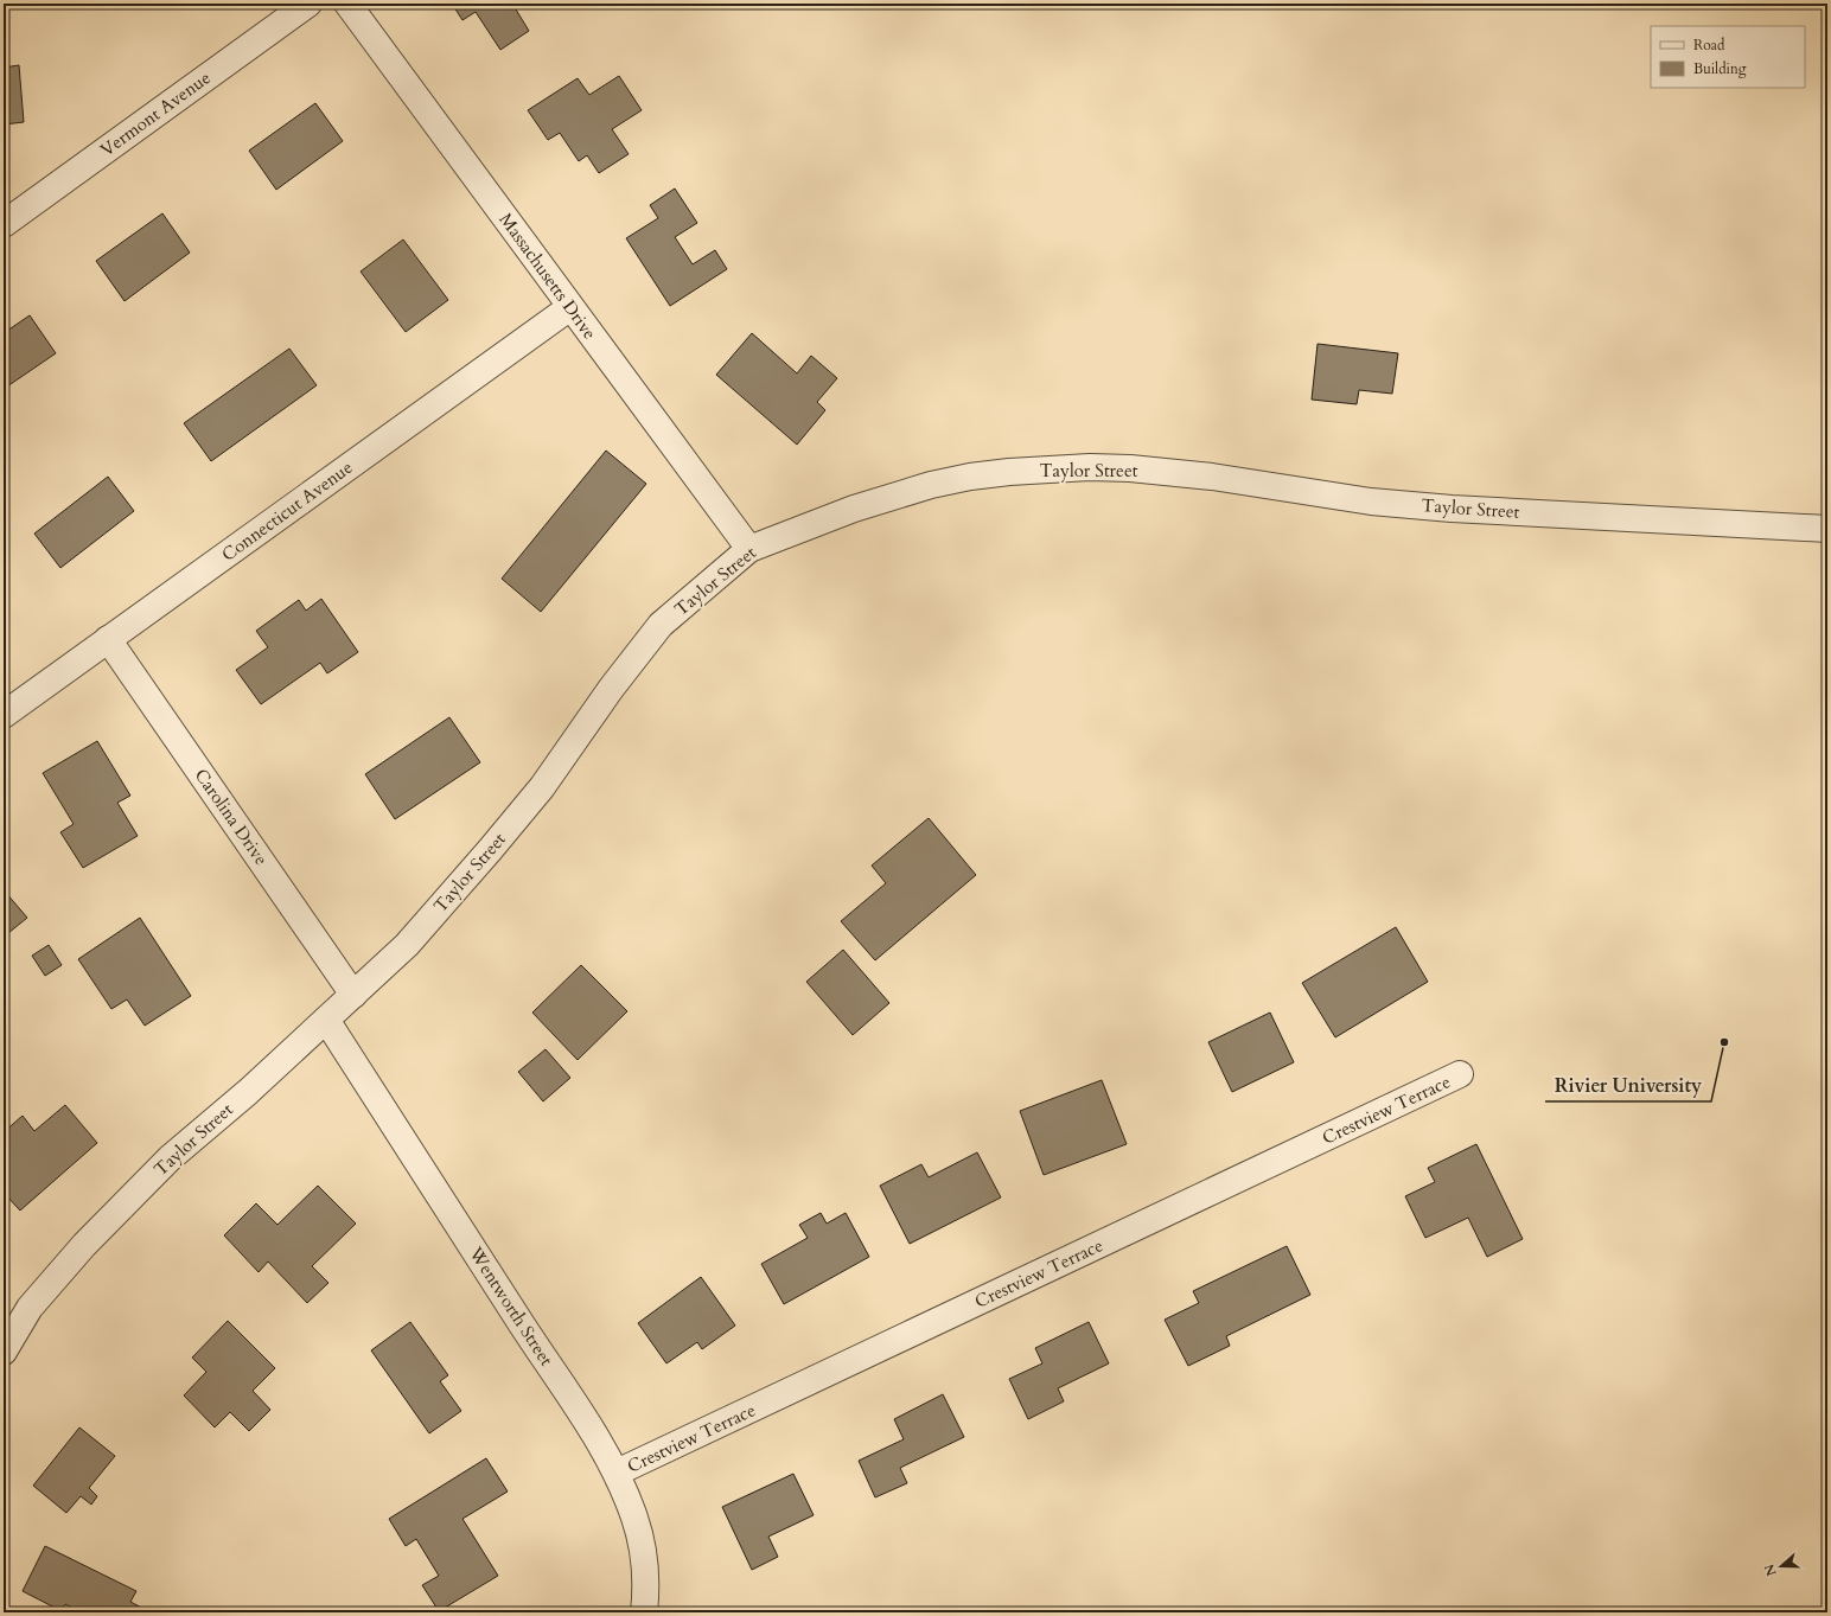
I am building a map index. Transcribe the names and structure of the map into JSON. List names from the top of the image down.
{
  "streets": {
    "street": [
      "Vermont Avenue",
      "Massachusetts Drive",
      "Taylor Street",
      "Connecticut Avenue",
      "Carolina Drive",
      "Crestview Terrace",
      "Wentworth Street"
    ]
  },
  "crossings": [
    ["Massachusetts Drive", "Taylor Street"],
    ["Massachusetts Drive", "Connecticut Avenue"],
    ["Taylor Street", "Carolina Drive"],
    ["Taylor Street", "Wentworth Street"],
    ["Connecticut Avenue", "Carolina Drive"],
    ["Crestview Terrace", "Wentworth Street"]
  ],
  "places": ["Rivier University"],
  "legend": ["Road", "Building"],
  "north": "left"
}
